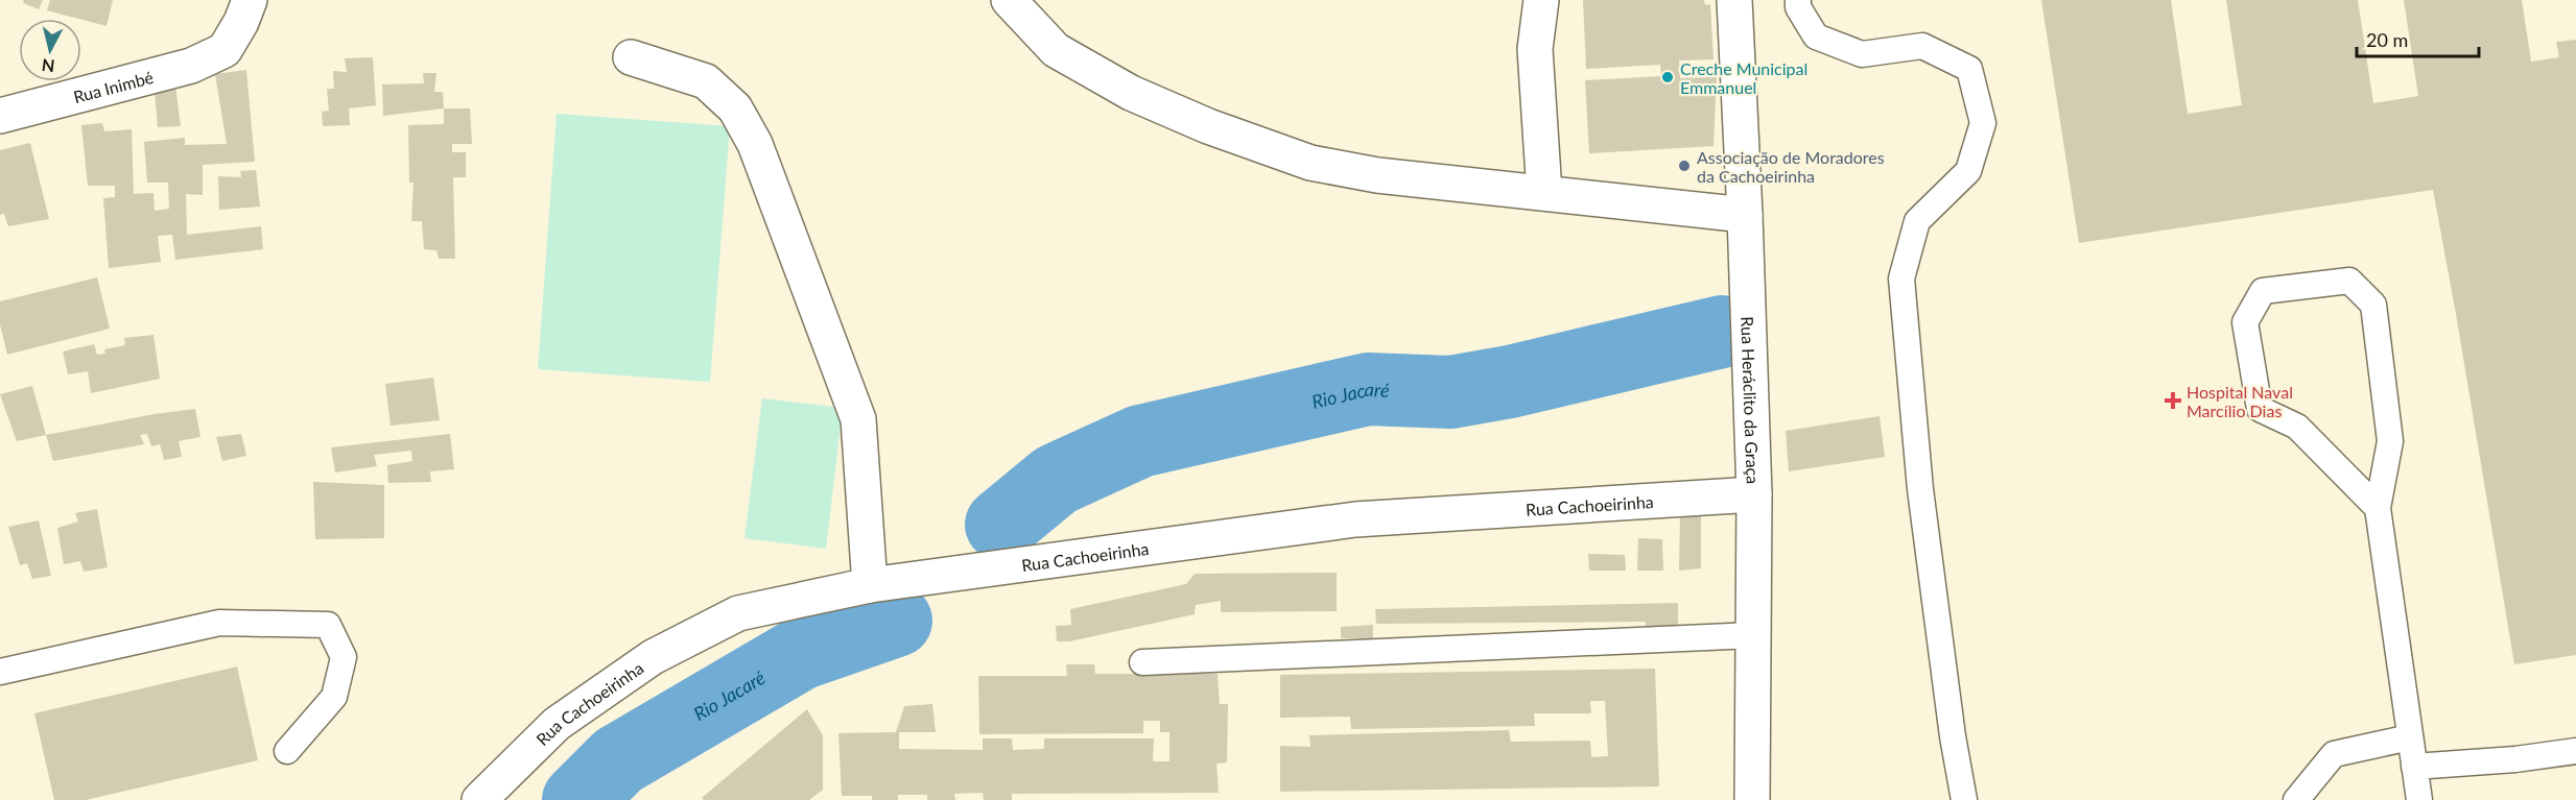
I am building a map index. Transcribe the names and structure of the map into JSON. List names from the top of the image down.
{
  "streets": {
    "street": ["Rua Inimbé", "Rua Heráclito da Graça", "Rua Cachoeirinha"]
  },
  "crossings": [
    ["Rua Heráclito da Graça", "Rua Cachoeirinha"]
  ],
  "water": ["Rio Jacaré"],
  "places": {
    "other": ["Creche Municipal Emmanuel", "Associação de Moradores da Cachoeirinha"],
    "health": ["Hospital Naval Marcílio Dias"]
  },
  "scale_bar": "20 m",
  "north": "bottom"
}
